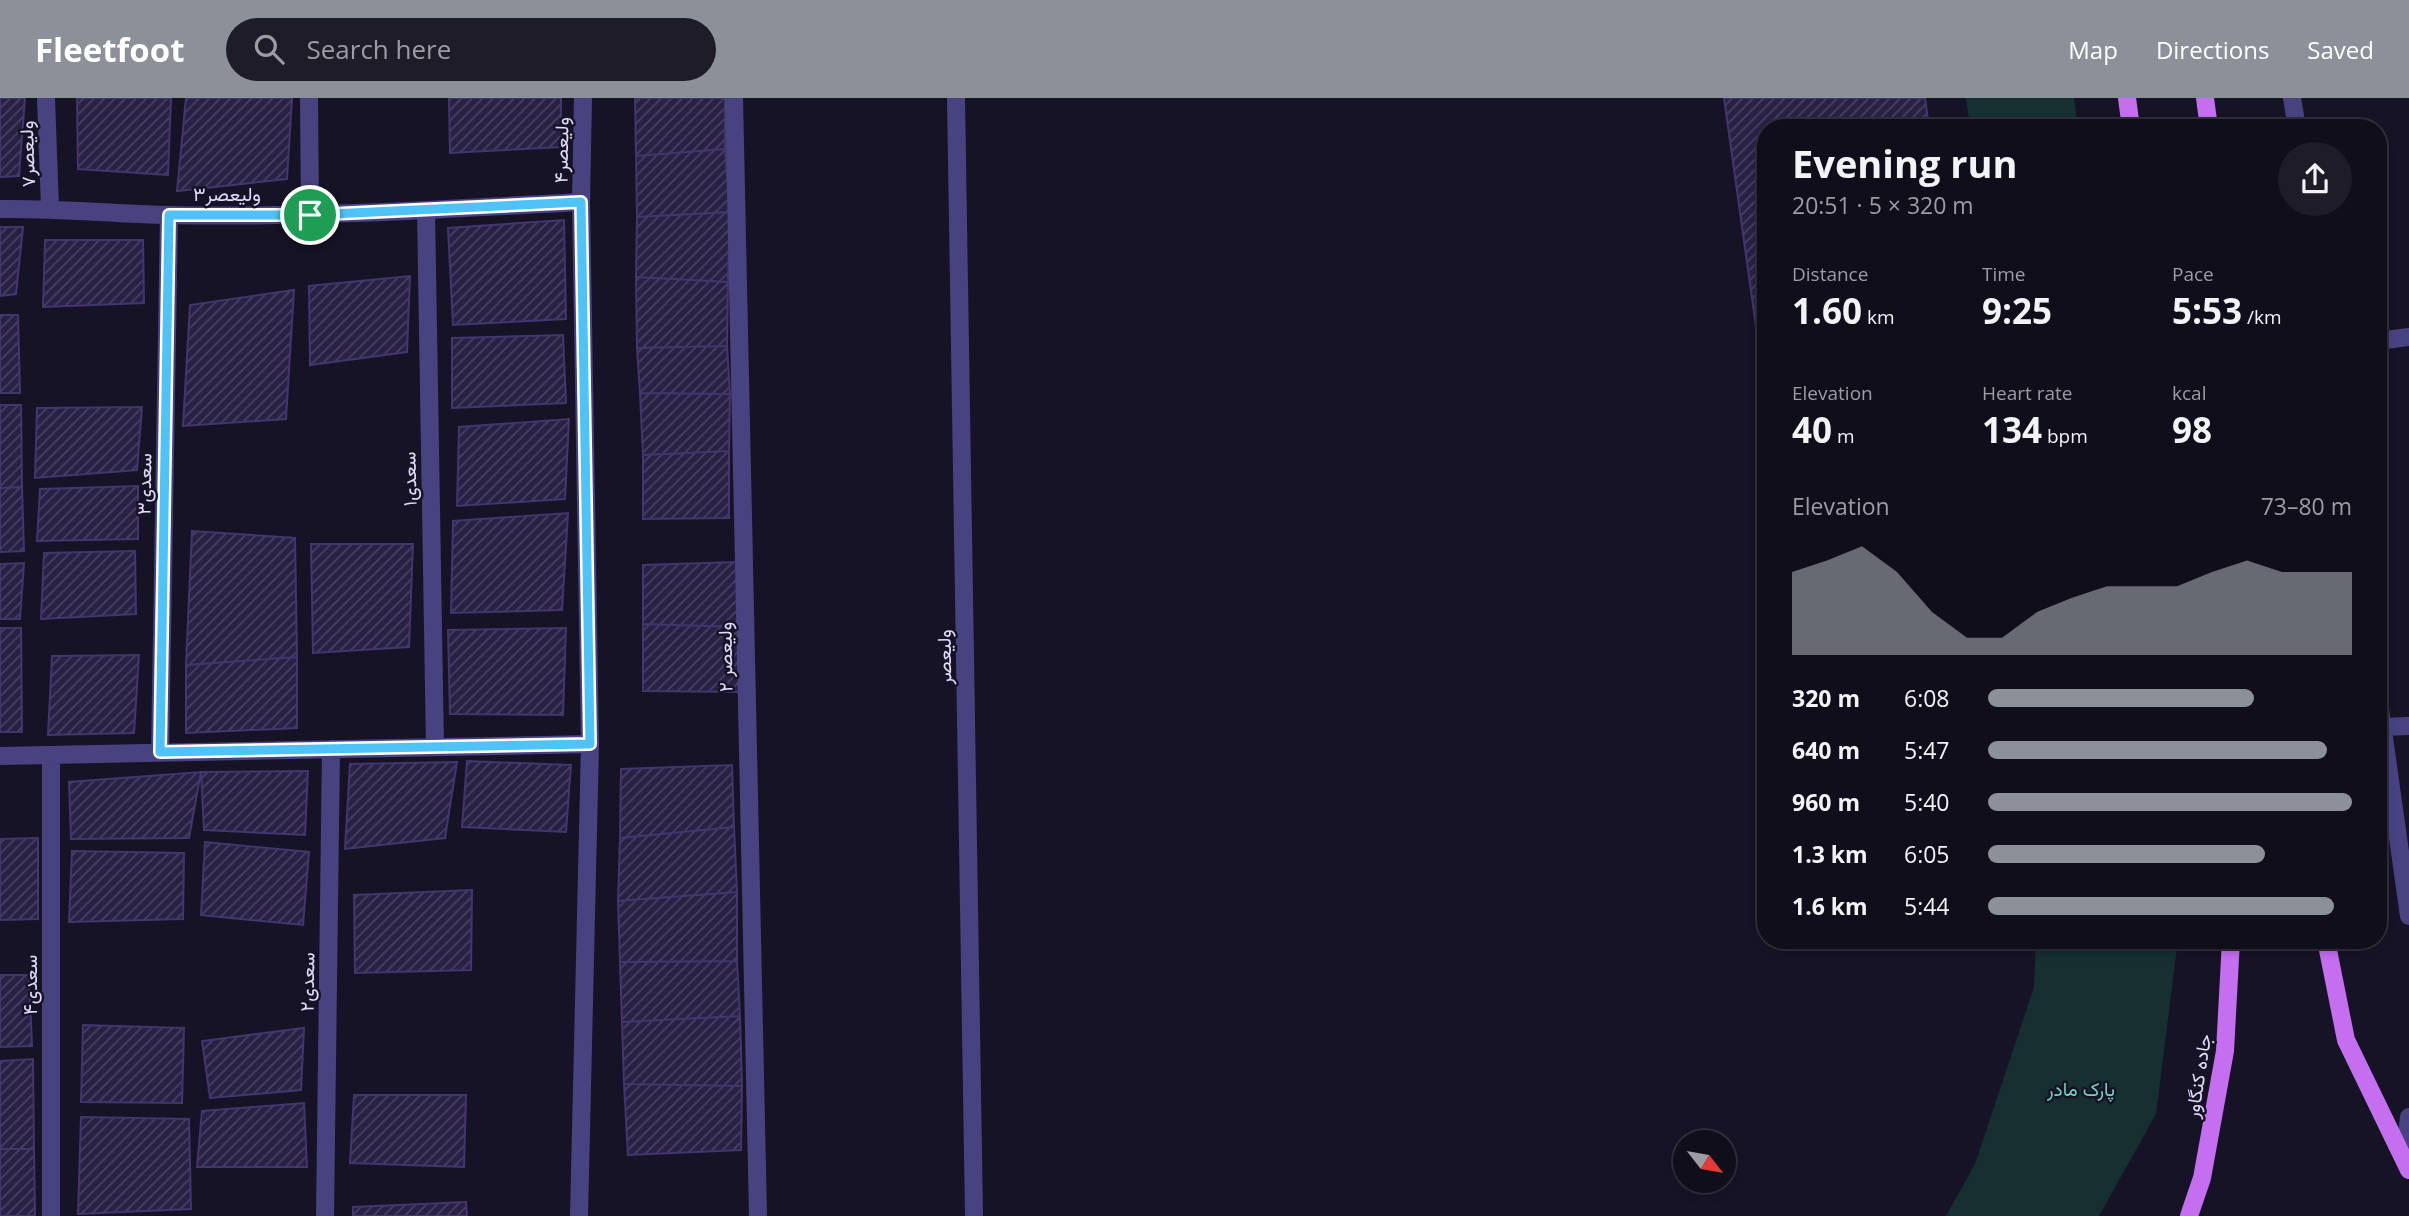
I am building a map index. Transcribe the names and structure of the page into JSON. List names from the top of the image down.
{
  "streets": {
    "main road": ["جاده کنگاور"],
    "street": [
      "ولیعصر۴",
      "ولیعصر۷",
      "ولیعصر۳",
      "سعدی۱",
      "سعدی۳",
      "ولیعصر ۲",
      "ولیعصر",
      "سعدی۲",
      "سعدی۴"
    ]
  },
  "crossings": [
    ["ولیعصر۴", "ولیعصر۳"],
    ["ولیعصر۷", "ولیعصر۳"],
    ["ولیعصر۳", "سعدی۱"],
    ["ولیعصر۳", "سعدی۳"]
  ],
  "parks": ["پارک مادر"],
  "north": "bottom right",
  "page": {
    "header": "Fleetfoot",
    "search": "Search here",
    "nav": ["Map", "Directions", "Saved"],
    "heading": ["Evening run", "20:51 · 5 × 320 m"],
    "stats": [
      ["Distance", "1.60 km"],
      ["Time", "9:25"],
      ["Pace", "5:53 /km"],
      ["Elevation", "40 m"],
      ["Heart rate", "134 bpm"],
      ["kcal", "98"]
    ],
    "chart": ["Elevation", "73–80 m"],
    "list": [
      {
        "name": "320 m",
        "note": "6:08"
      },
      {
        "name": "640 m",
        "note": "5:47"
      },
      {
        "name": "960 m",
        "note": "5:40"
      },
      {
        "name": "1.3 km",
        "note": "6:05"
      },
      {
        "name": "1.6 km",
        "note": "5:44"
      }
    ]
  }
}
